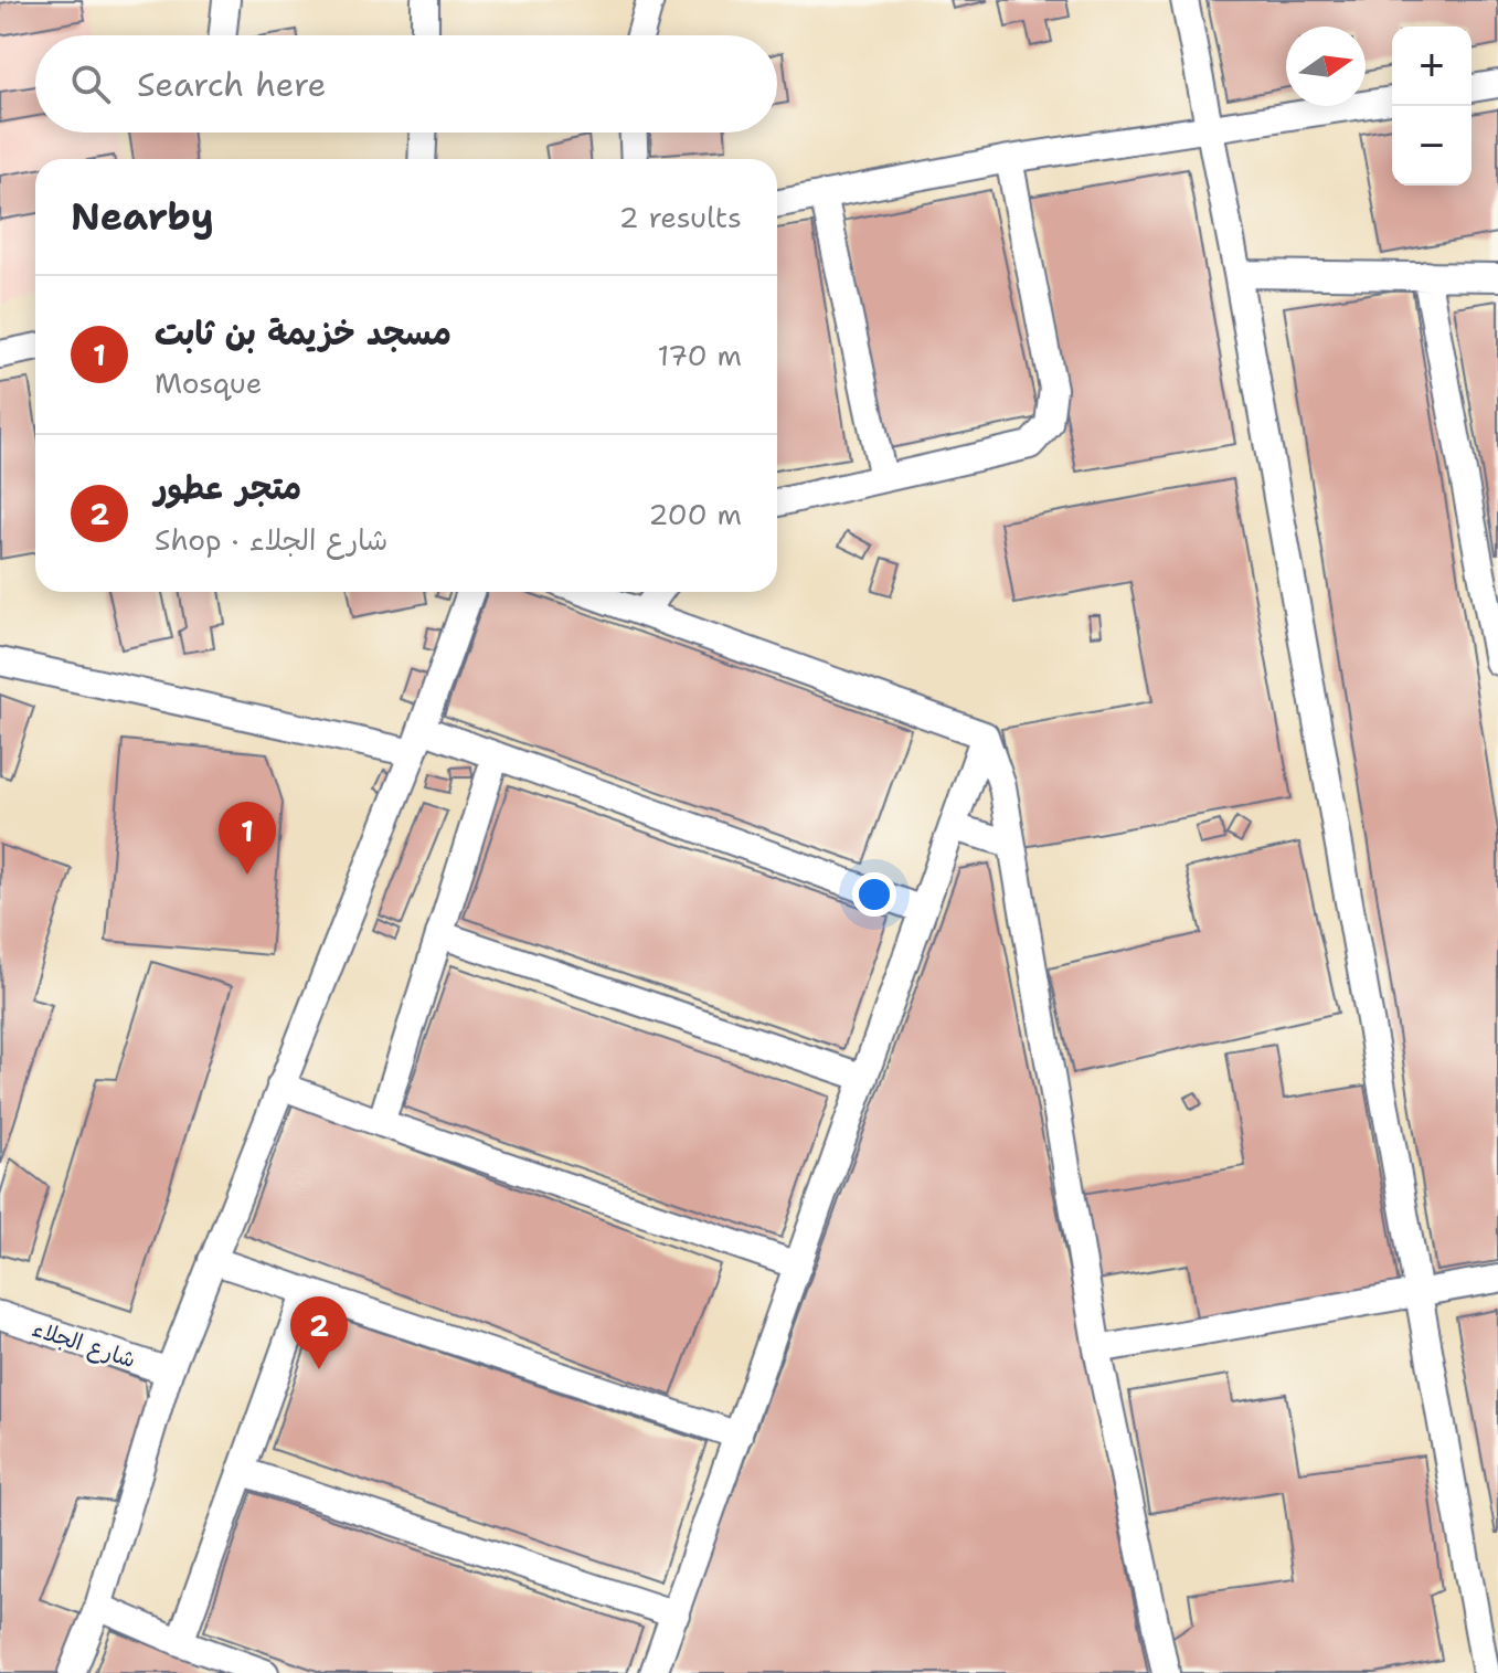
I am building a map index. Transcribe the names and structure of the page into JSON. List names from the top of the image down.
{
  "streets": {
    "street": ["شارع الجلاء"]
  },
  "north": "right",
  "page": {
    "map_buttons": ["+", "−"],
    "search": "Search here",
    "heading": ["Nearby", "2 results"],
    "list": [
      {
        "mark": "1",
        "name": "مسجد خزيمة بن ثابت",
        "note": "Mosque",
        "value": "170 m"
      },
      {
        "mark": "2",
        "name": "متجر عطور",
        "note": "Shop · شارع الجلاء",
        "value": "200 m"
      }
    ],
    "pins": ["1", "2"]
  }
}
